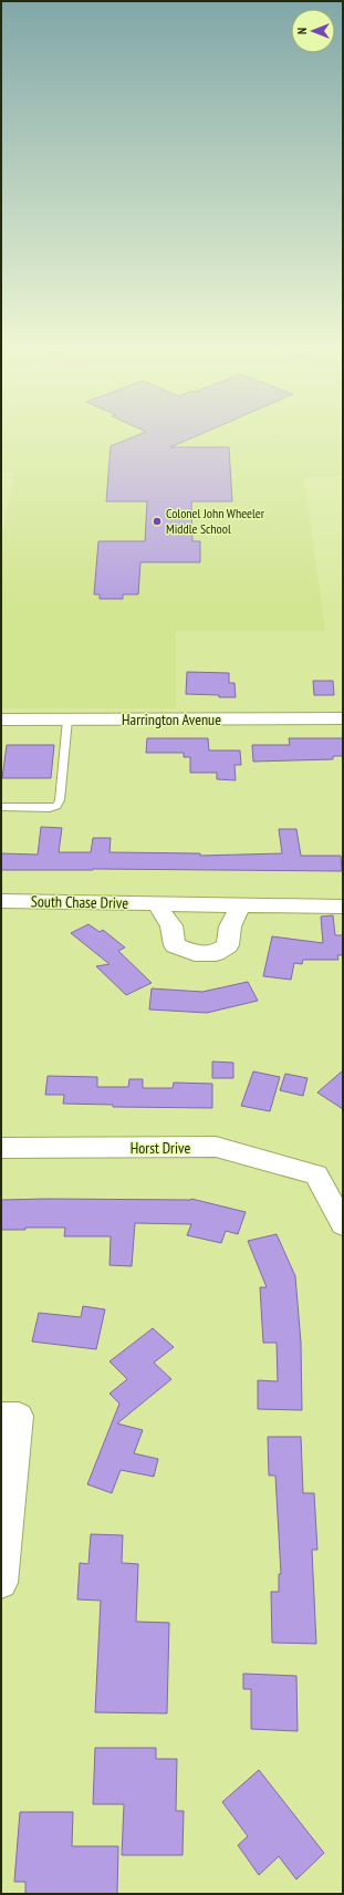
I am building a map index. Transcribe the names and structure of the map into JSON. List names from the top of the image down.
{
  "streets": {
    "street": ["Harrington Avenue", "South Chase Drive", "Horst Drive"]
  },
  "places": ["Colonel John Wheeler Middle School"],
  "north": "left"
}
